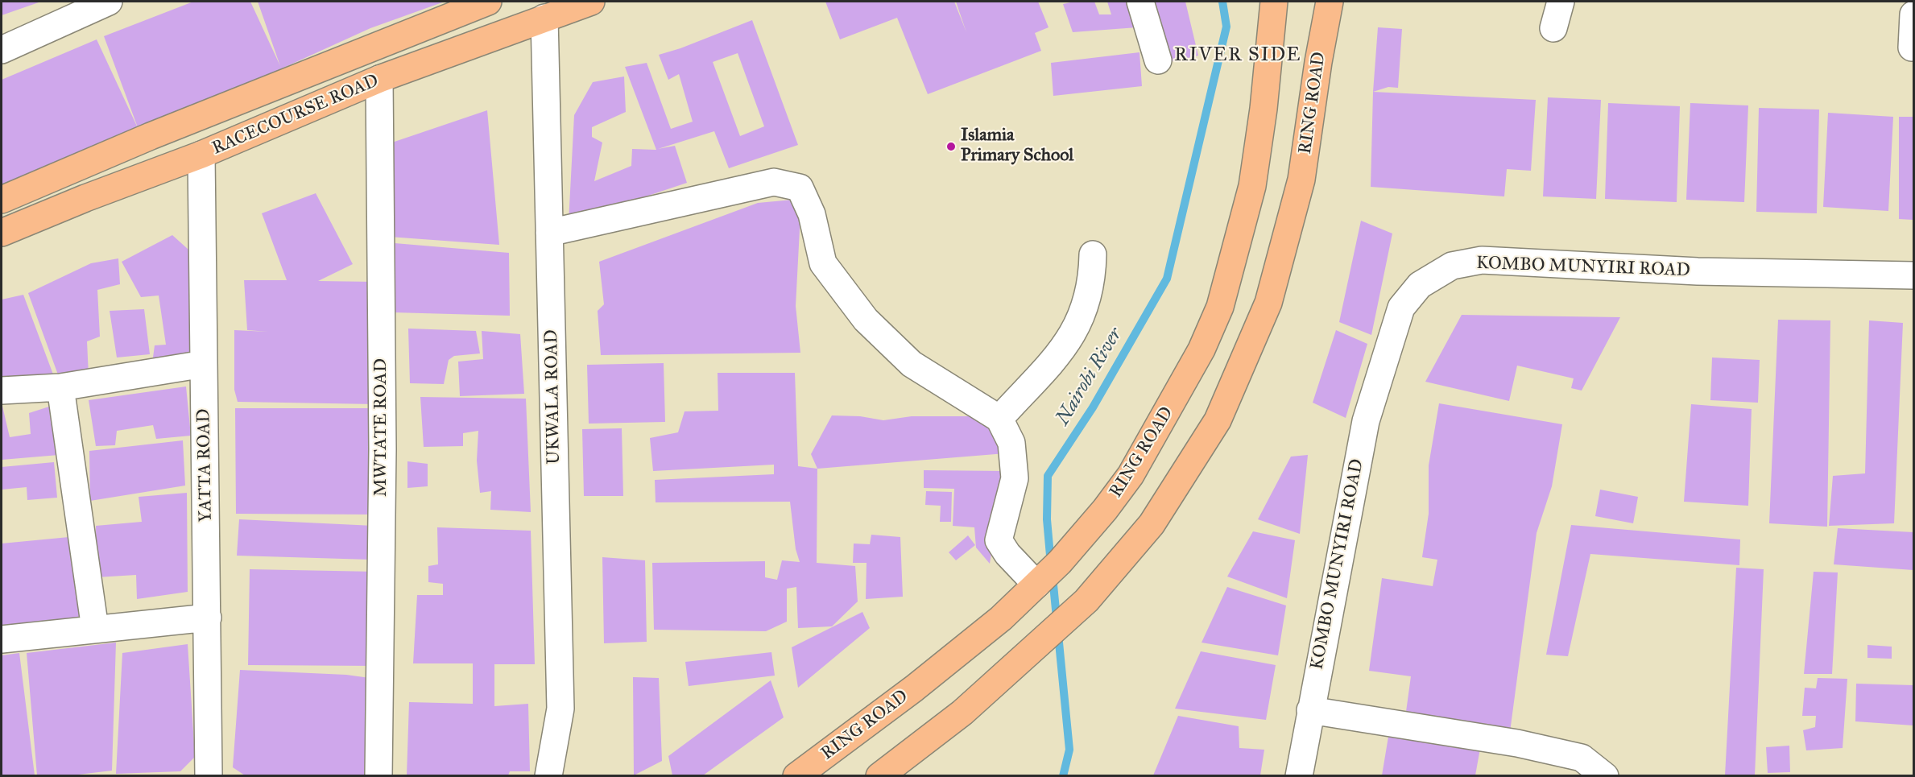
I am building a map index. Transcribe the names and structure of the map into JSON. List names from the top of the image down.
{
  "streets": {
    "main road": ["RING ROAD", "RACECOURSE ROAD"],
    "street": [
      "KOMBO MUNYIRI ROAD",
      "UKWALA ROAD",
      "MWTATE ROAD",
      "YATTA ROAD"
    ]
  },
  "crossings": [
    ["RACECOURSE ROAD", "UKWALA ROAD"],
    ["RACECOURSE ROAD", "MWTATE ROAD"],
    ["RACECOURSE ROAD", "YATTA ROAD"]
  ],
  "districts": ["RIVER SIDE"],
  "water": ["Nairobi River"],
  "places": ["Islamia Primary School"]
}
